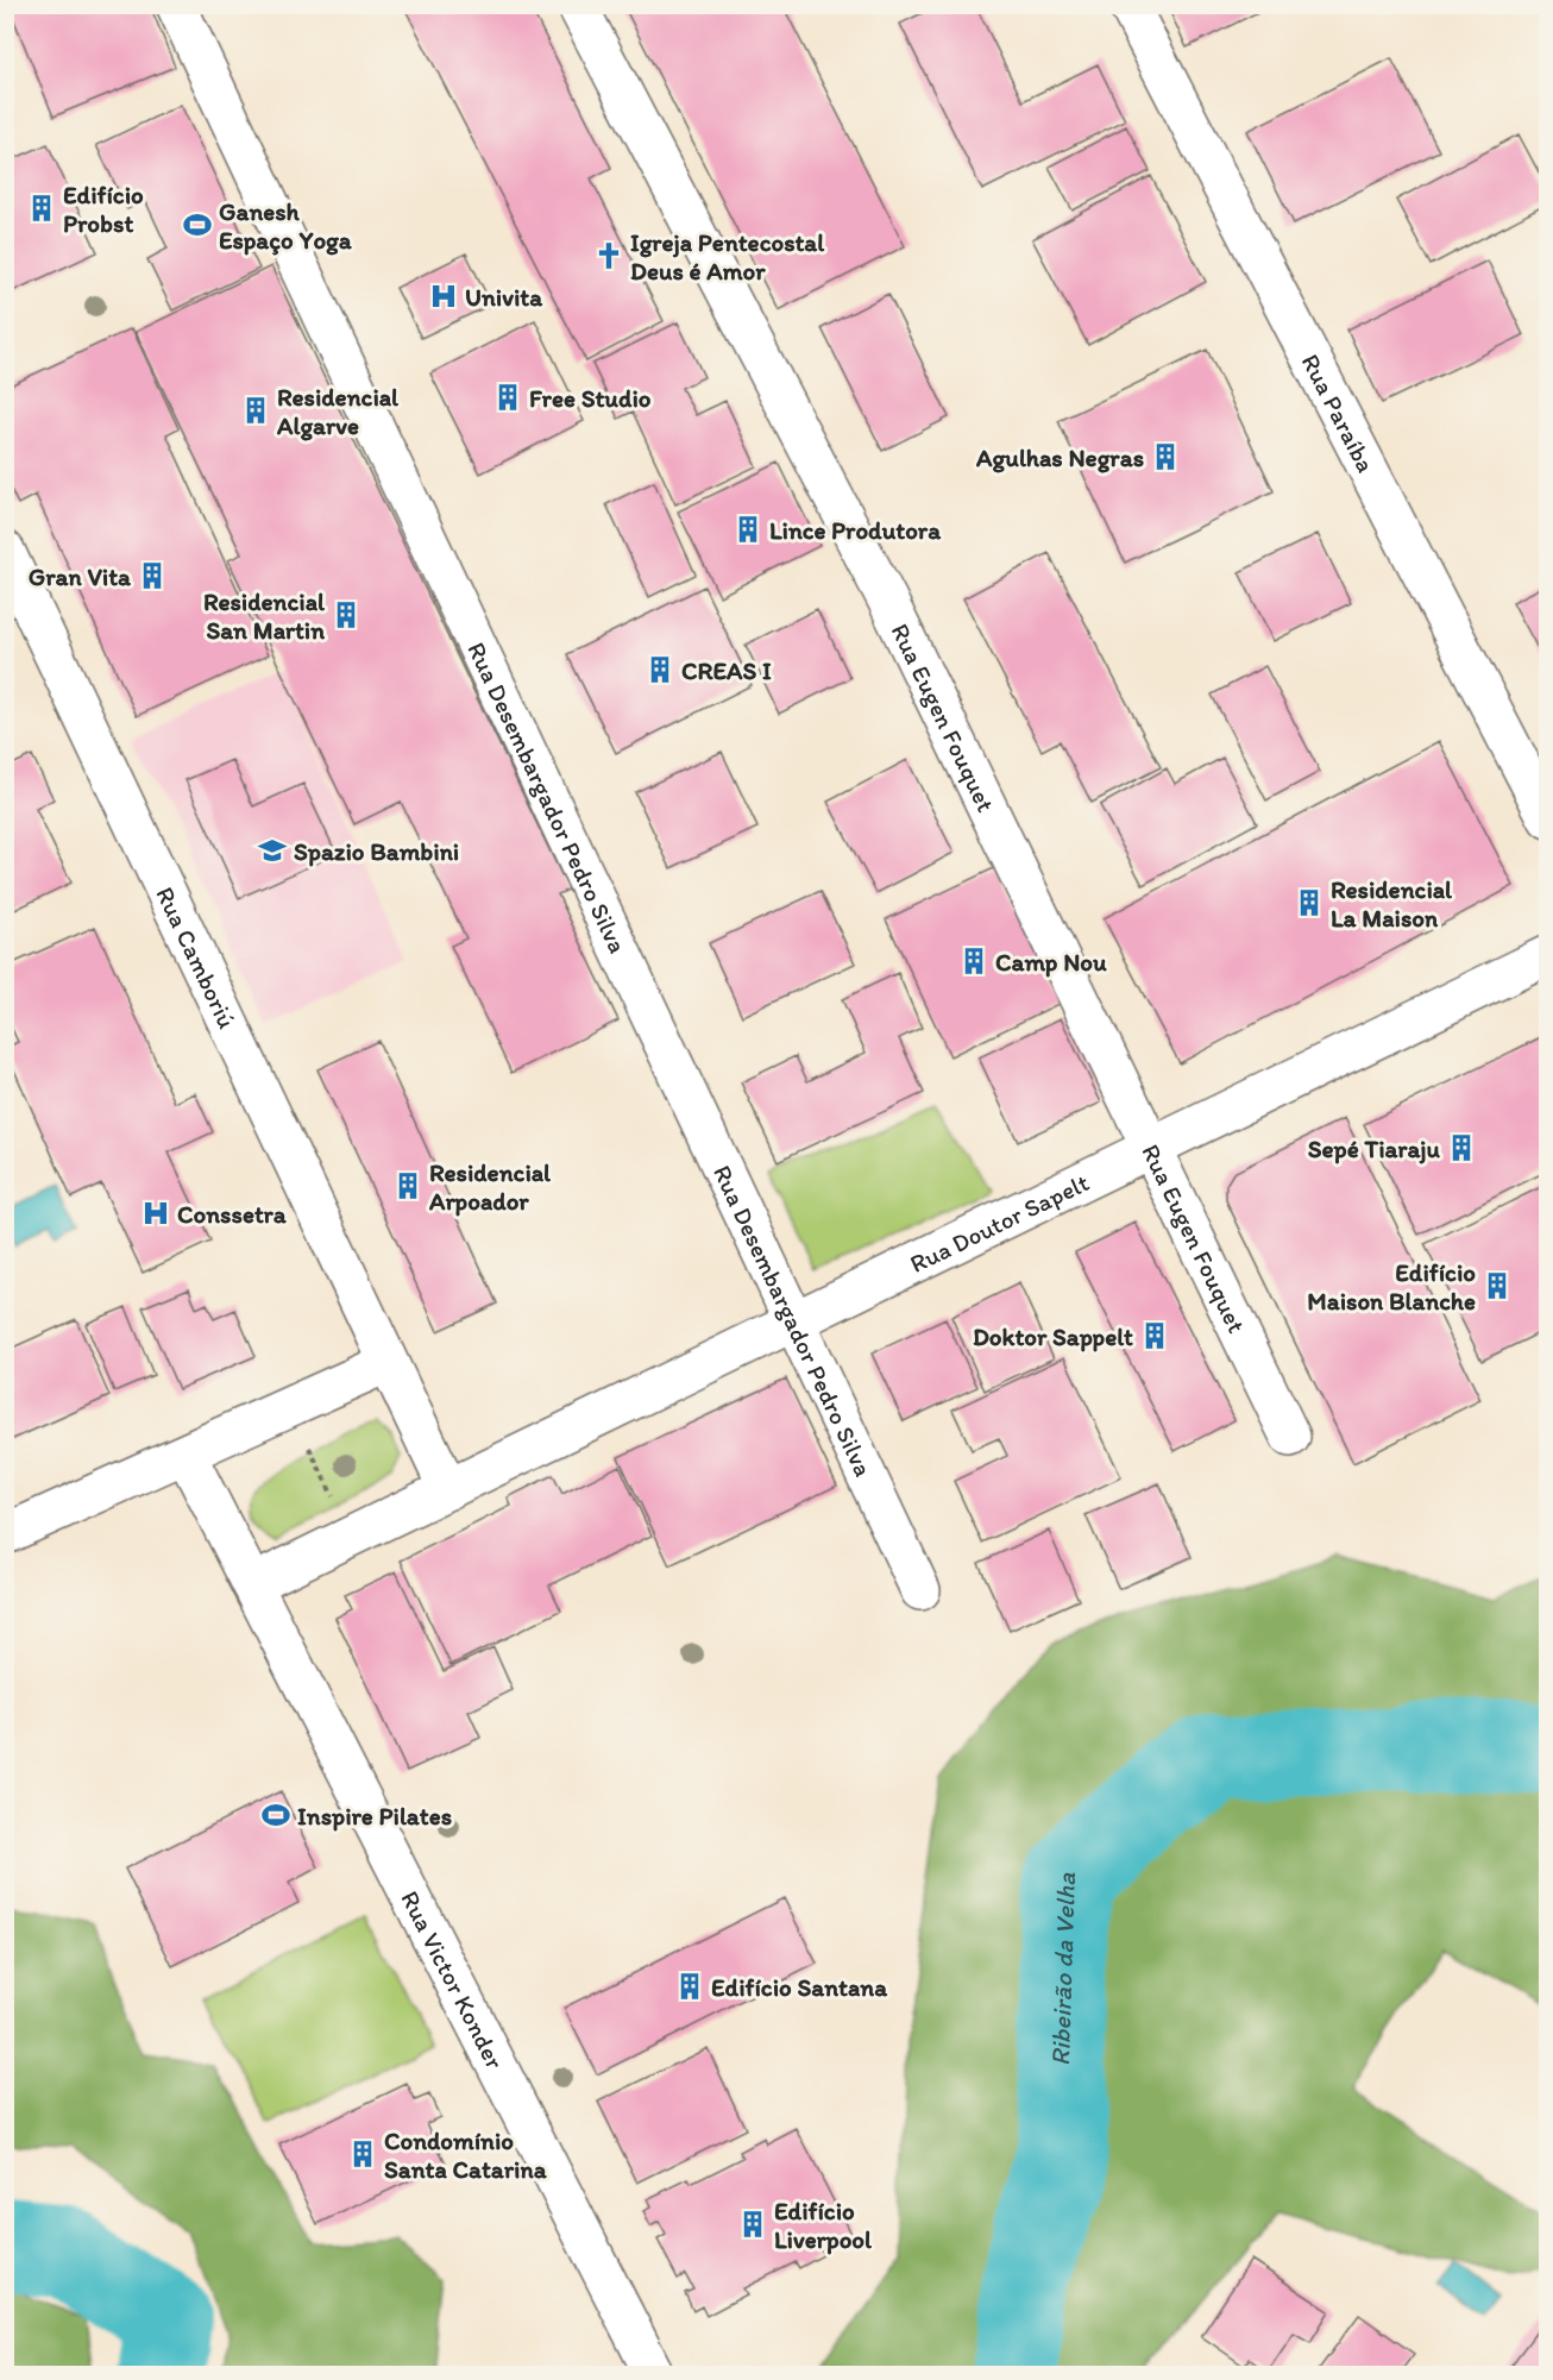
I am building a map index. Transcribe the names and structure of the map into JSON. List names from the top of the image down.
{
  "streets": {
    "street": [
      "Rua Paraíba",
      "Rua Eugen Fouquet",
      "Rua Desembargador Pedro Silva",
      "Rua Camboriú",
      "Rua Doutor Sapelt",
      "Rua Victor Konder"
    ]
  },
  "crossings": [
    ["Rua Eugen Fouquet", "Rua Doutor Sapelt"],
    ["Rua Desembargador Pedro Silva", "Rua Doutor Sapelt"],
    ["Rua Camboriú", "Rua Doutor Sapelt"],
    ["Rua Doutor Sapelt", "Rua Victor Konder"]
  ],
  "water": ["Ribeirão da Velha"],
  "places": {
    "building": [
      "Edifício Probst",
      "Free Studio",
      "Residencial Algarve",
      "Agulhas Negras",
      "Lince Produtora",
      "Gran Vita",
      "Residencial San Martin",
      "CREAS I",
      "Residencial La Maison",
      "Camp Nou",
      "Sepé Tiaraju",
      "Residencial Arpoador",
      "Edifício Maison Blanche",
      "Doktor Sappelt",
      "Edifício Santana",
      "Condomínio Santa Catarina",
      "Edifício Liverpool"
    ],
    "sports": ["Ganesh Espaço Yoga", "Inspire Pilates"],
    "church": ["Igreja Pentecostal Deus é Amor"],
    "hospital": ["Univita", "Conssetra"],
    "school or university": ["Spazio Bambini"]
  }
}
